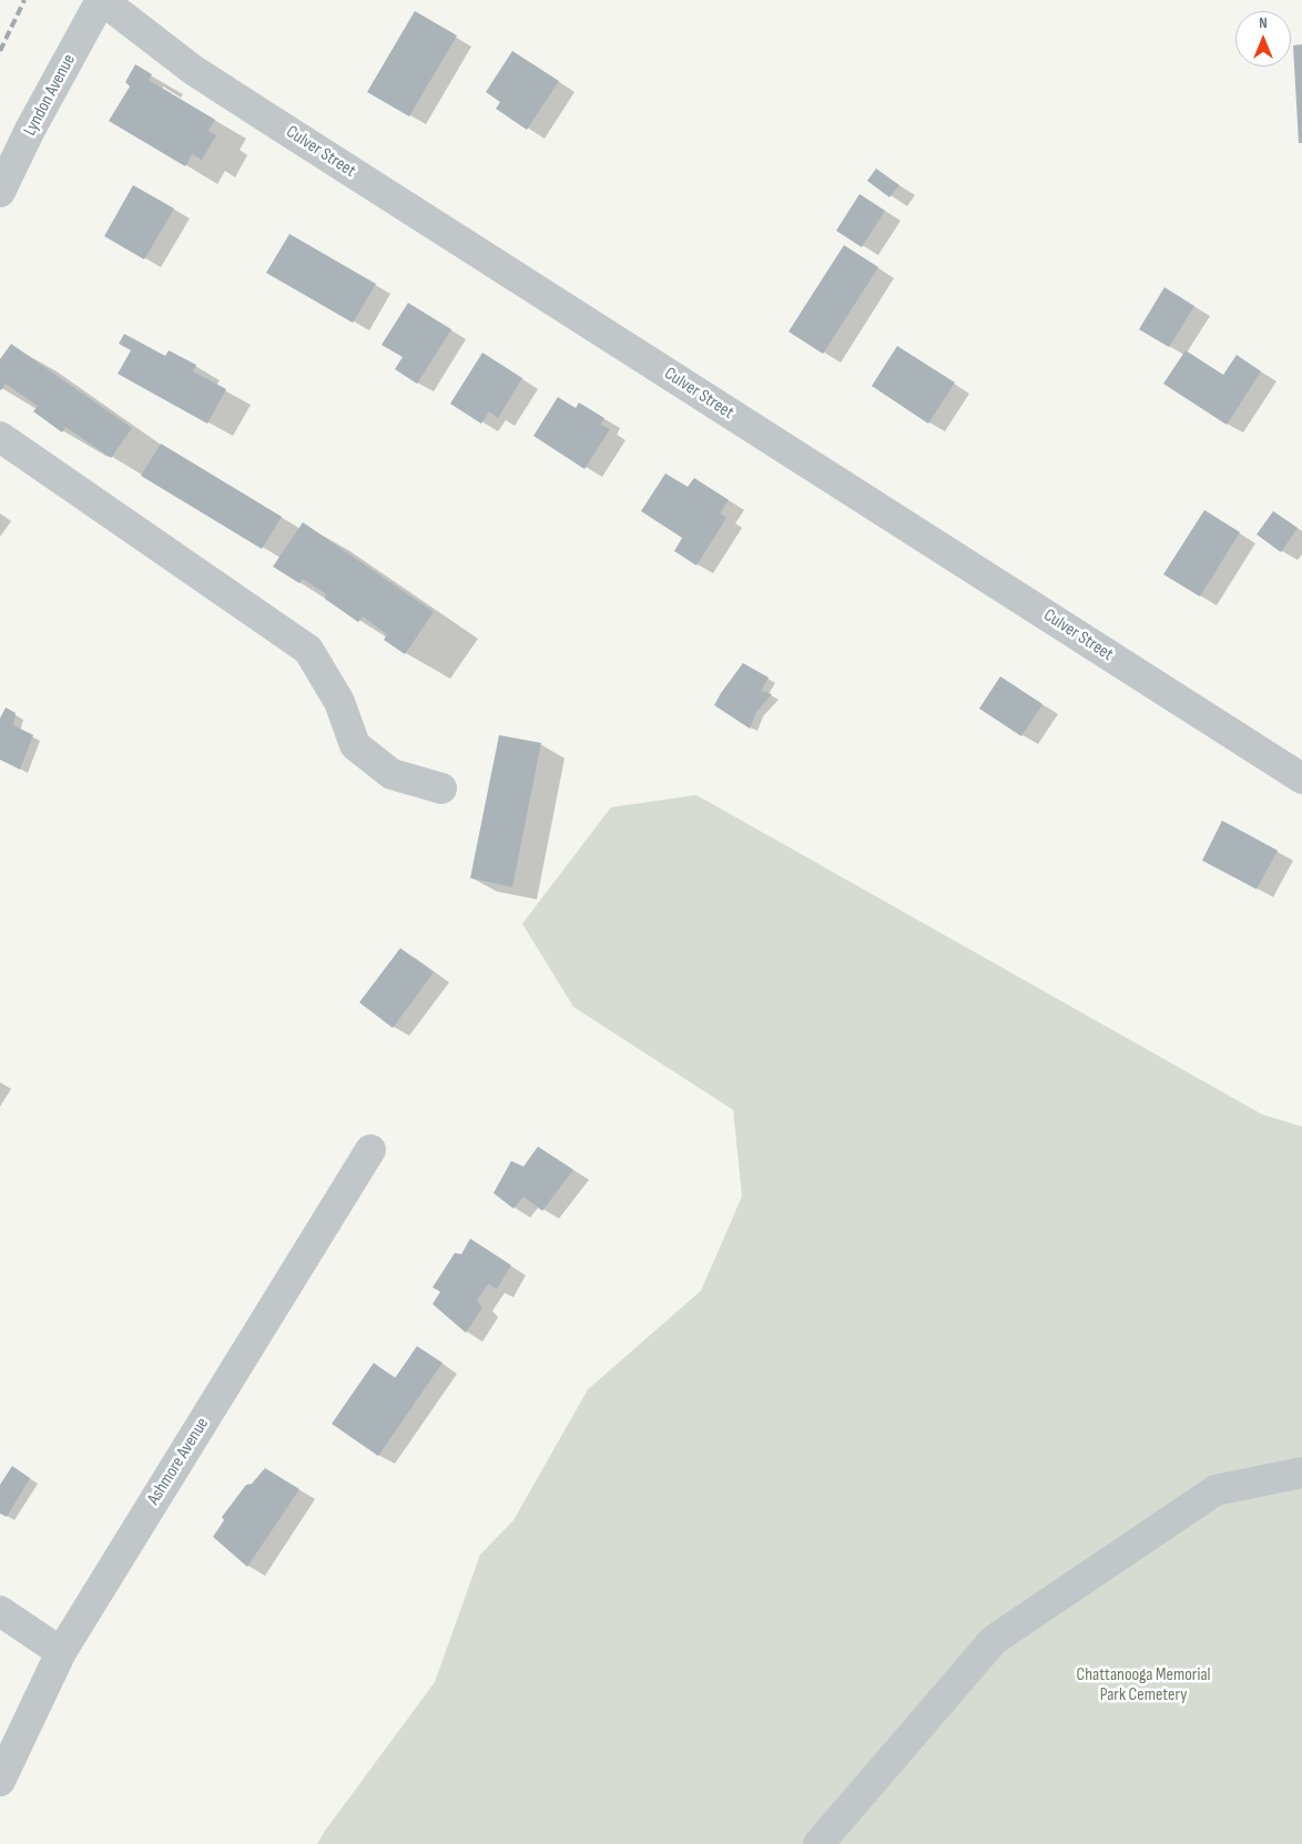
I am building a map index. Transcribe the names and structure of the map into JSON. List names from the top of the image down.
{
  "streets": {
    "street": ["Lyndon Avenue", "Culver Street", "Ashmore Avenue"]
  },
  "crossings": [
    ["Lyndon Avenue", "Culver Street"]
  ],
  "parks": ["Chattanooga Memorial Park Cemetery"],
  "north": "top"
}
